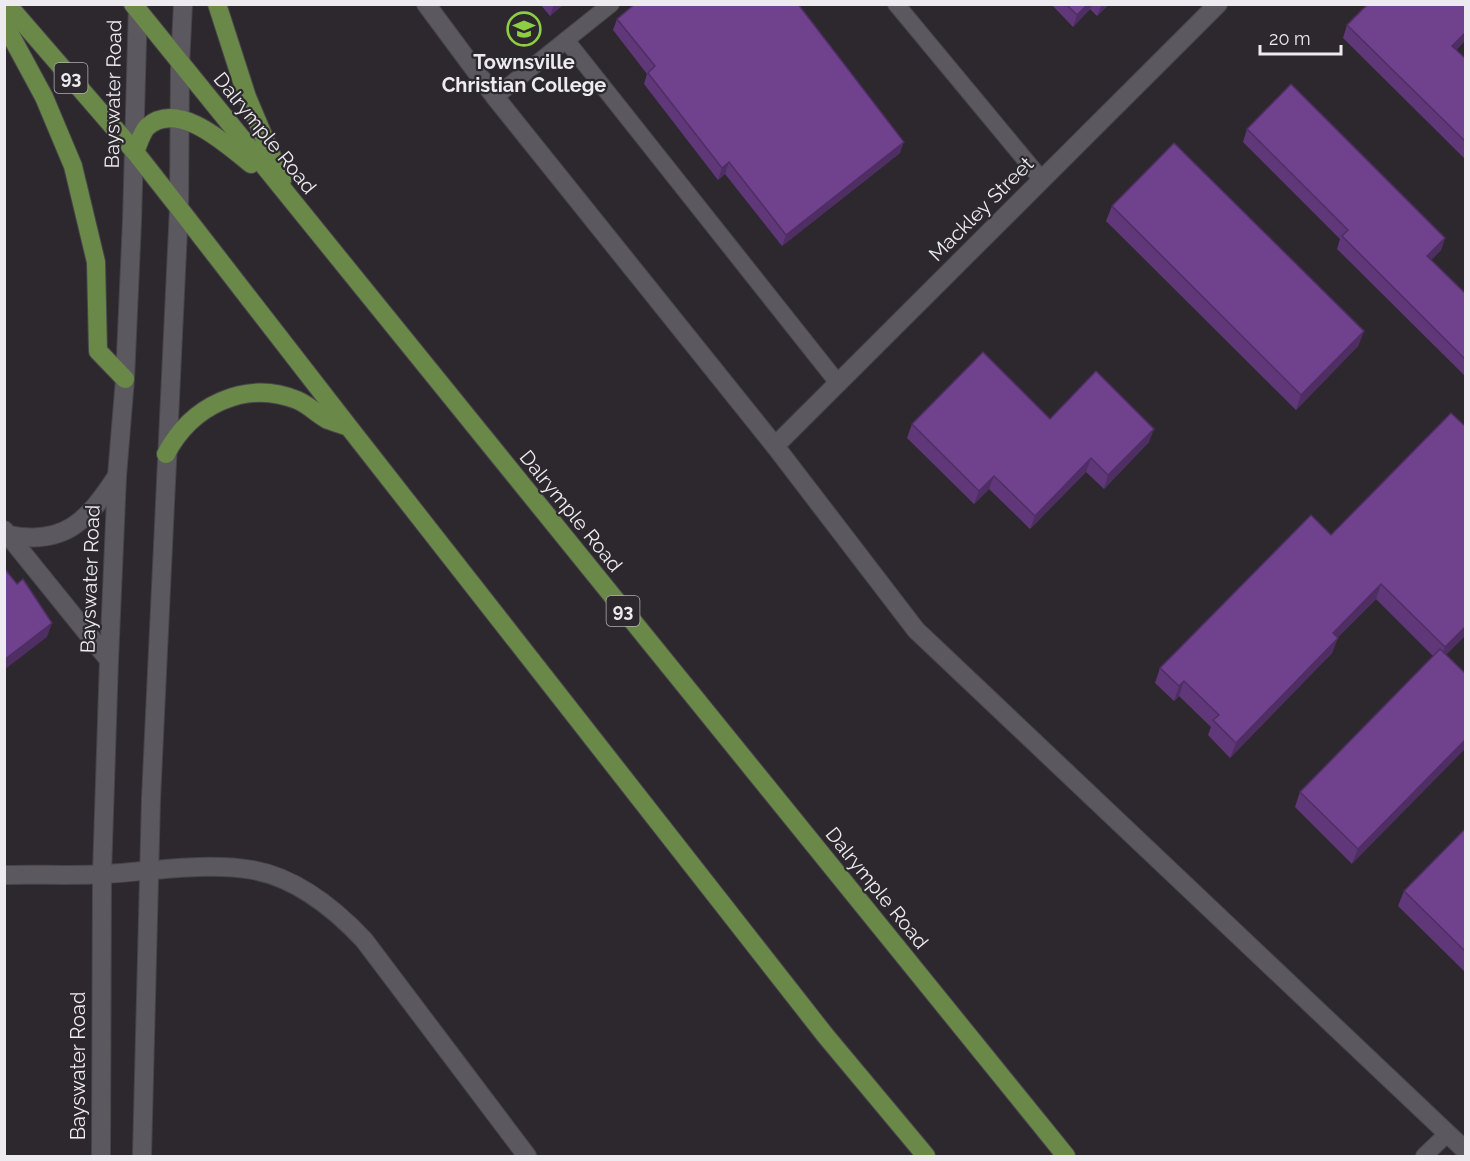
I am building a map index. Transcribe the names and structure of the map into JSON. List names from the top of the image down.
{
  "streets": {
    "main road": ["93", "Dalrymple Road"],
    "street": ["Bayswater Road", "Mackley Street"]
  },
  "crossings": [
    ["93", "Bayswater Road"],
    ["Bayswater Road", "Dalrymple Road"]
  ],
  "places": {
    "school or university": ["Townsville Christian College"]
  },
  "scale_bar": "20 m"
}
